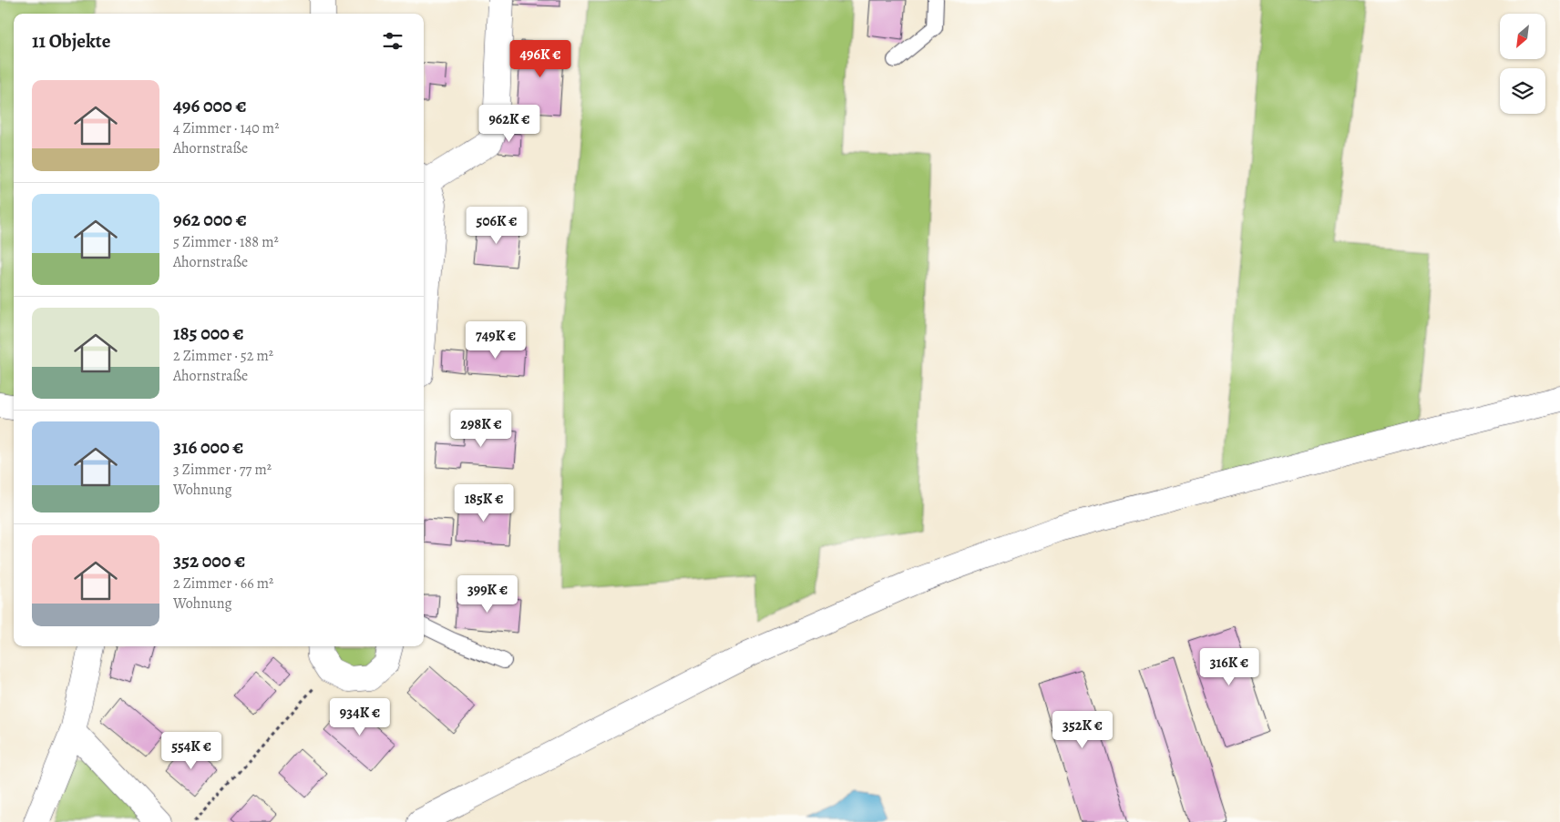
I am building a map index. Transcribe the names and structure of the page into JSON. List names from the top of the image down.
{
  "north": "bottom left",
  "page": {
    "heading": "11 Objekte",
    "price": [
      "496K €",
      "962K €",
      "506K €",
      "749K €",
      "298K €",
      "185K €",
      "399K €",
      "316K €",
      "934K €",
      "352K €",
      "554K €"
    ],
    "list": [
      {
        "name": "496 000 €",
        "note": "4 Zimmer · 140 m² · Ahornstraße"
      },
      {
        "name": "962 000 €",
        "note": "5 Zimmer · 188 m² · Ahornstraße"
      },
      {
        "name": "185 000 €",
        "note": "2 Zimmer · 52 m² · Ahornstraße"
      },
      {
        "name": "316 000 €",
        "note": "3 Zimmer · 77 m² · Wohnung"
      },
      {
        "name": "352 000 €",
        "note": "2 Zimmer · 66 m² · Wohnung"
      }
    ]
  }
}
